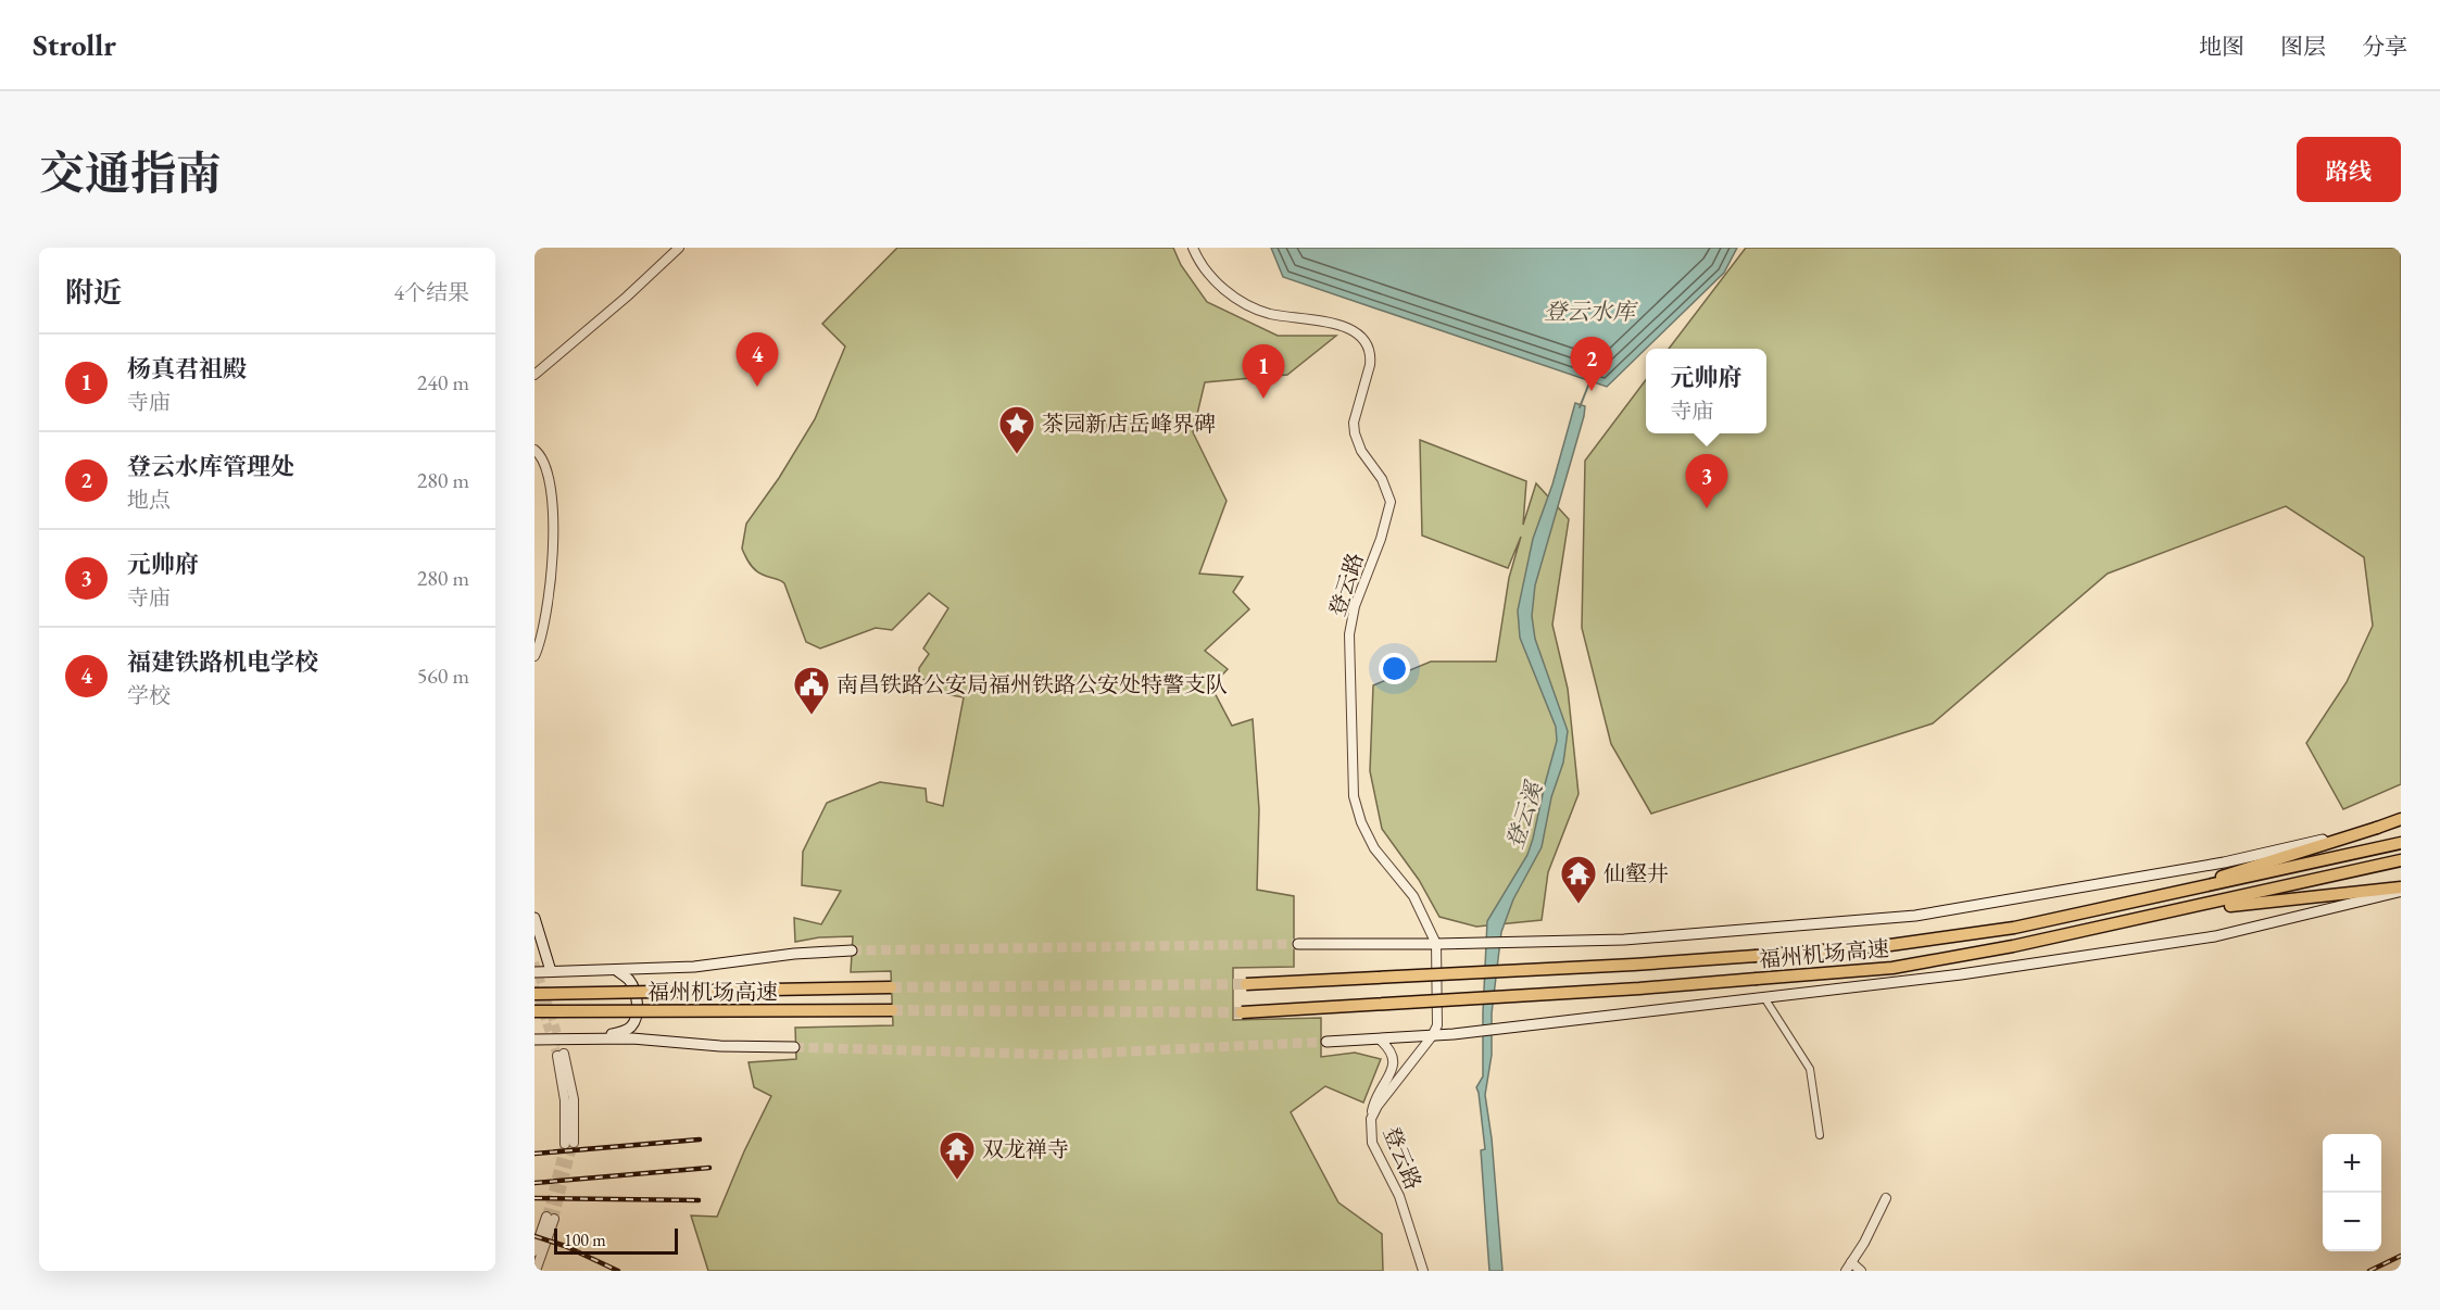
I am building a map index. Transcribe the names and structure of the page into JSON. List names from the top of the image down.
{
  "streets": {
    "highway": ["福州机场高速"],
    "street": ["登云路"]
  },
  "water": ["登云水库", "登云溪"],
  "places": {
    "place": ["茶园新店岳峰界碑"],
    "public building": ["南昌铁路公安局福州铁路公安处特警支队"],
    "temple": ["仙壑井", "双龙禅寺"]
  },
  "scale_bar": "100 m",
  "page": {
    "header": "Strollr",
    "nav": ["地图", "图层", "分享"],
    "title": "交通指南",
    "buttons": "路线",
    "heading": ["附近", "4个结果"],
    "list": [
      {
        "mark": "1",
        "name": "杨真君祖殿",
        "note": "寺庙",
        "value": "240 m"
      },
      {
        "mark": "2",
        "name": "登云水库管理处",
        "note": "地点",
        "value": "280 m"
      },
      {
        "mark": "3",
        "name": "元帅府",
        "note": "寺庙",
        "value": "280 m"
      },
      {
        "mark": "4",
        "name": "福建铁路机电学校",
        "note": "学校",
        "value": "560 m"
      }
    ],
    "pins": [
      "4",
      "2",
      "1",
      "3"
    ],
    "popup": ["元帅府", "寺庙"],
    "map_buttons": ["+", "−"],
    "scale": "100 m"
  }
}
